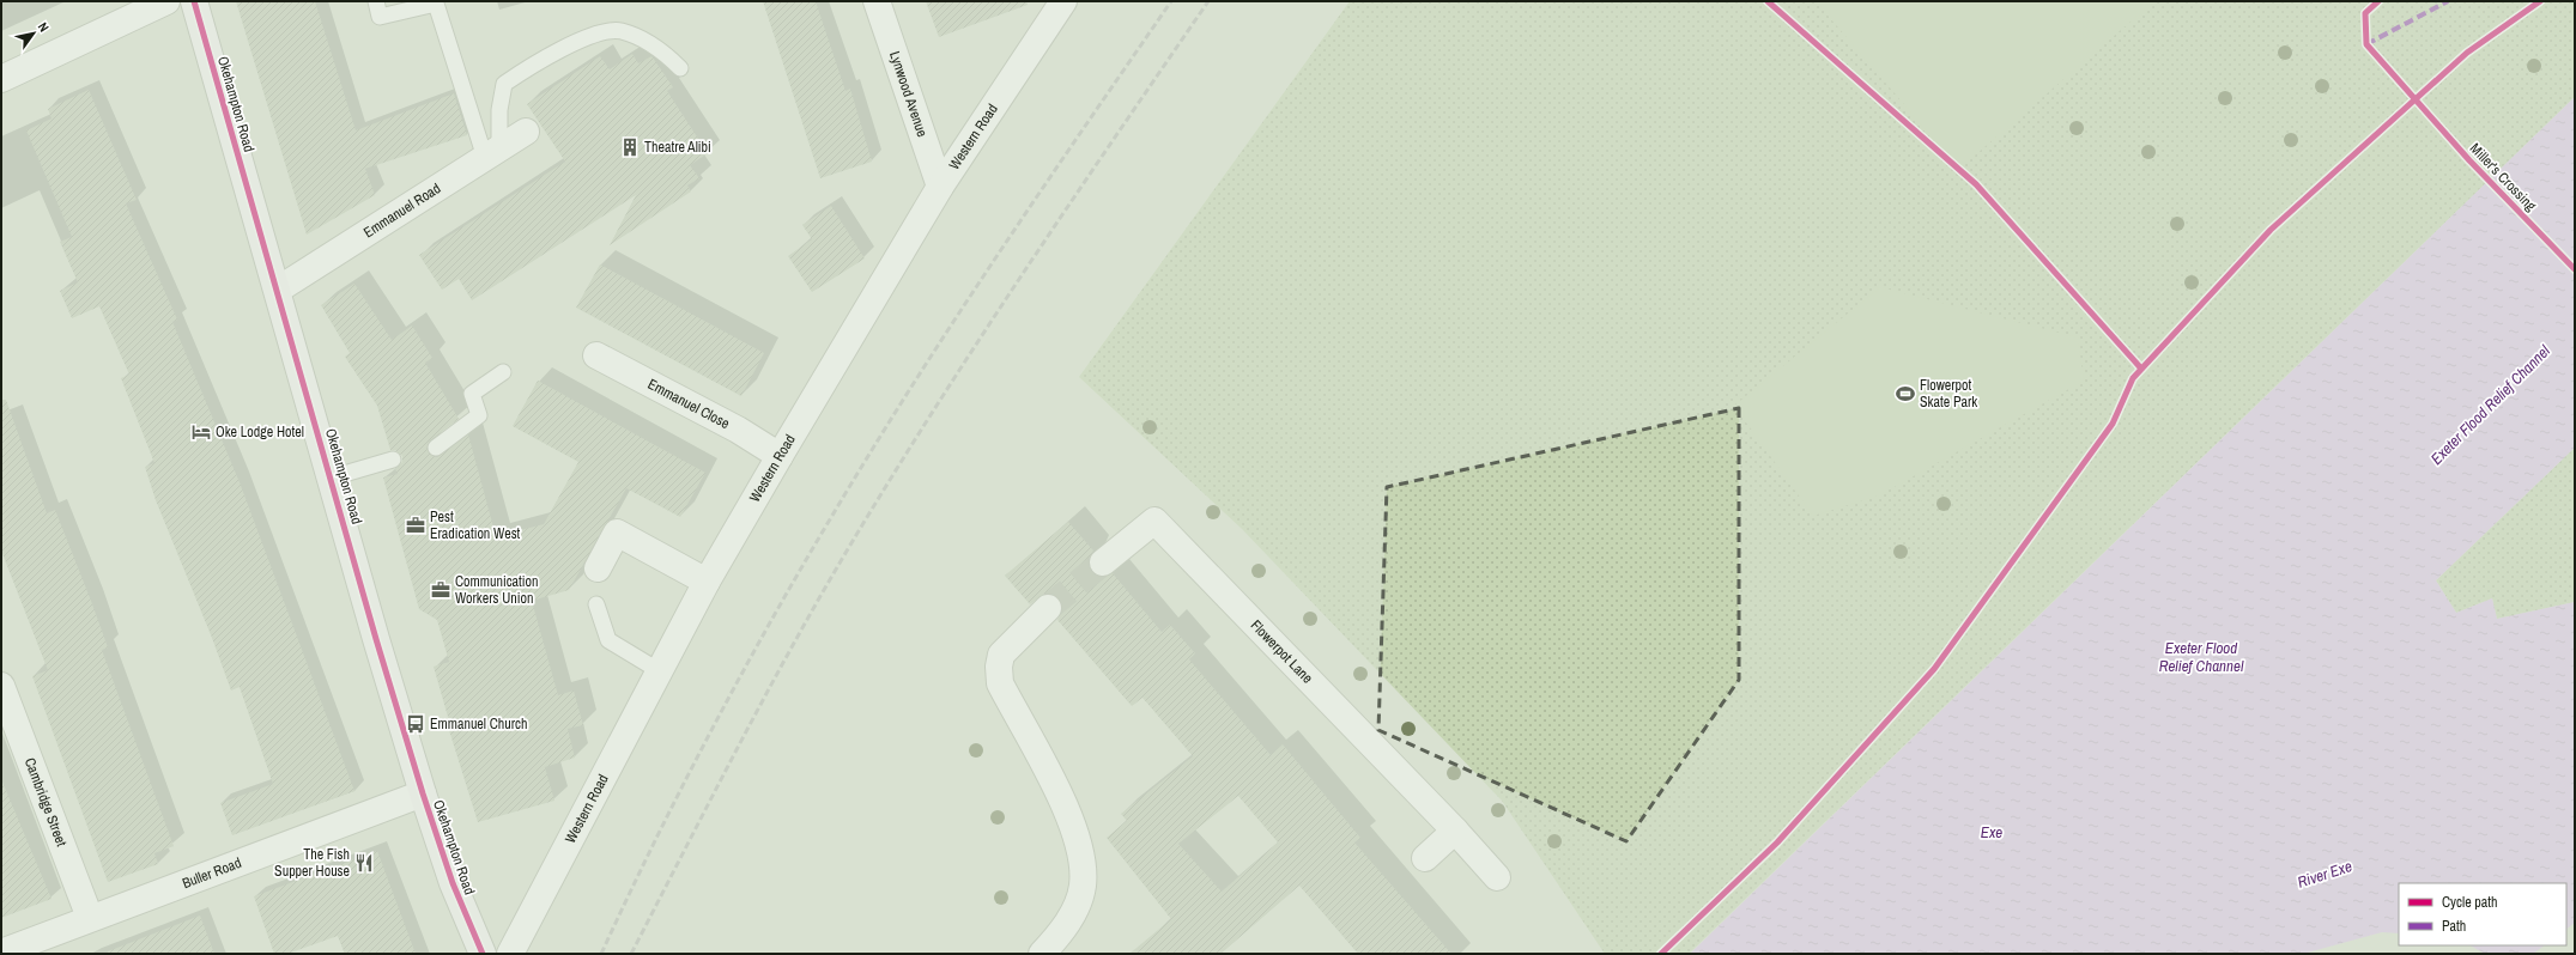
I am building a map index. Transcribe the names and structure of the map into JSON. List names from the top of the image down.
{
  "streets": {
    "street": [
      "Lynwood Avenue",
      "Okehampton Road",
      "Western Road",
      "Emmanuel Road",
      "Emmanuel Close",
      "Flowerpot Lane",
      "Cambridge Street",
      "Buller Road"
    ],
    "cycle path": ["Miller's Crossing"]
  },
  "crossings": [
    ["Lynwood Avenue", "Western Road"],
    ["Okehampton Road", "Emmanuel Road"],
    ["Okehampton Road", "Buller Road"],
    ["Western Road", "Emmanuel Close"],
    ["Cambridge Street", "Buller Road"]
  ],
  "water": ["Exeter Flood Relief Channel", "Exe", "River Exe"],
  "places": {
    "building": ["Theatre Alibi"],
    "sports": ["Flowerpot Skate Park"],
    "hotel": ["Oke Lodge Hotel"],
    "office": ["Pest Eradication West", "Communication Workers Union"],
    "bus stop": ["Emmanuel Church"],
    "restaurant": ["The Fish Supper House"]
  },
  "legend": ["Cycle path", "Path"],
  "north": "top right"
}
